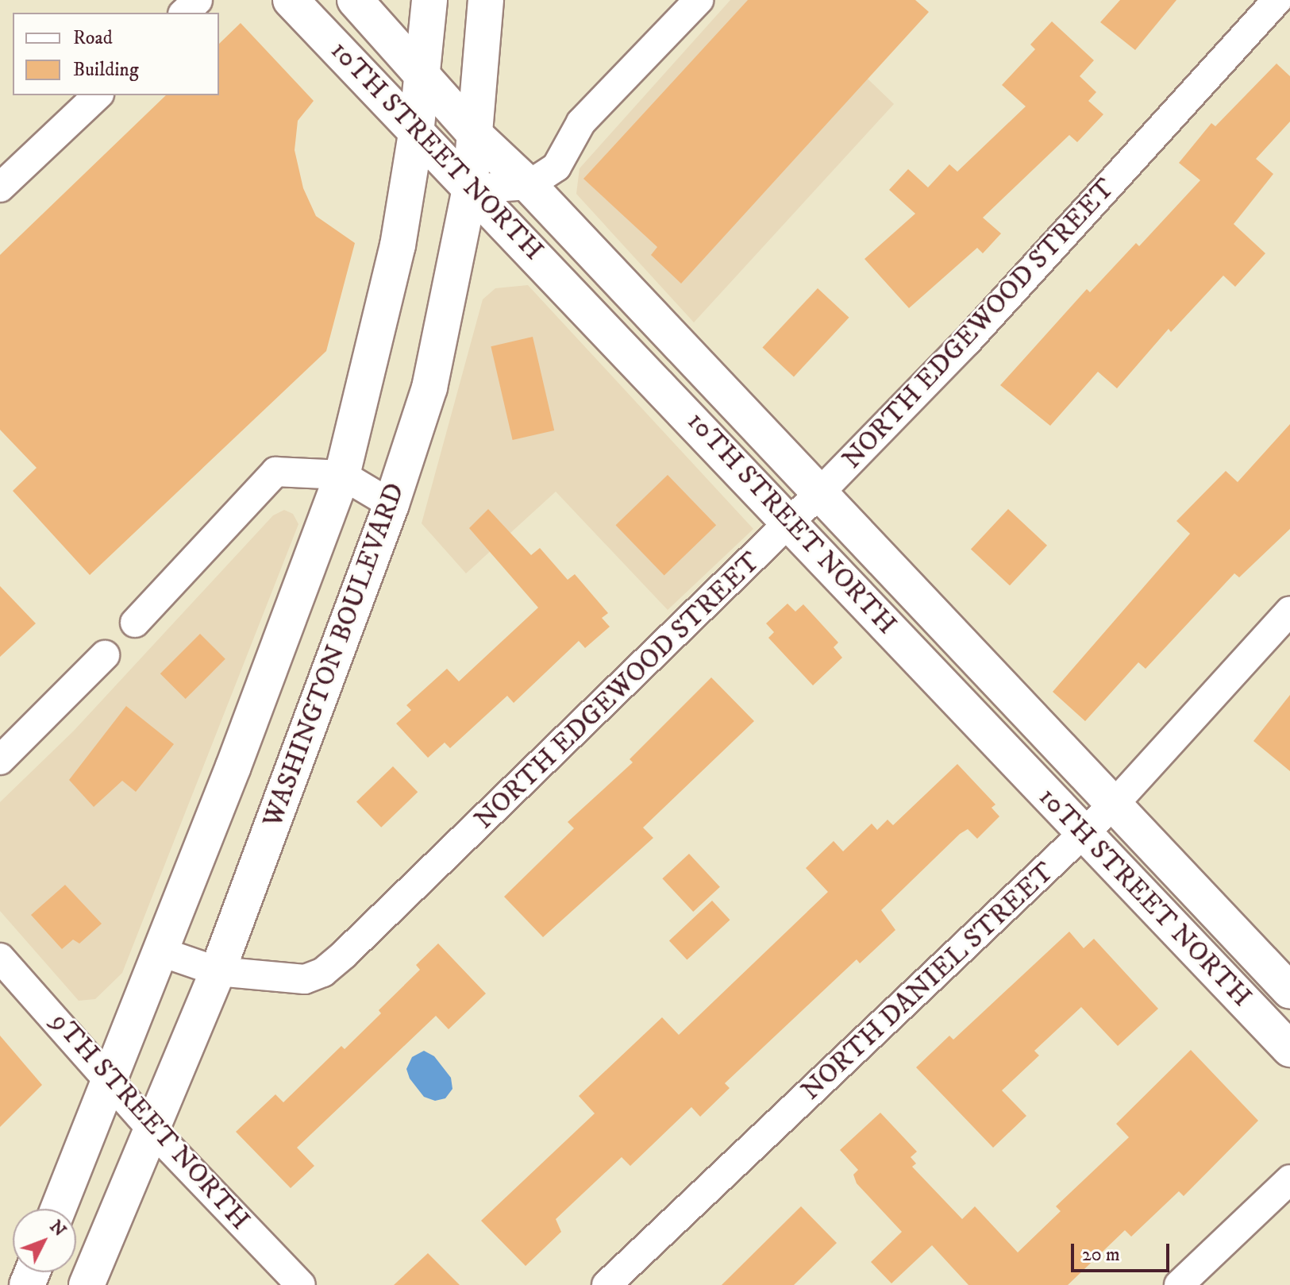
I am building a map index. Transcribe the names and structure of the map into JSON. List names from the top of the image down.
{
  "streets": {
    "main road": ["10TH STREET NORTH", "WASHINGTON BOULEVARD"],
    "street": ["NORTH EDGEWOOD STREET", "NORTH DANIEL STREET", "9TH STREET NORTH"]
  },
  "crossings": [
    ["10TH STREET NORTH", "NORTH EDGEWOOD STREET"],
    ["10TH STREET NORTH", "WASHINGTON BOULEVARD"],
    ["10TH STREET NORTH", "NORTH DANIEL STREET"],
    ["NORTH EDGEWOOD STREET", "WASHINGTON BOULEVARD"],
    ["WASHINGTON BOULEVARD", "9TH STREET NORTH"]
  ],
  "legend": ["Road", "Building"],
  "scale_bar": "20 m",
  "north": "top right"
}
